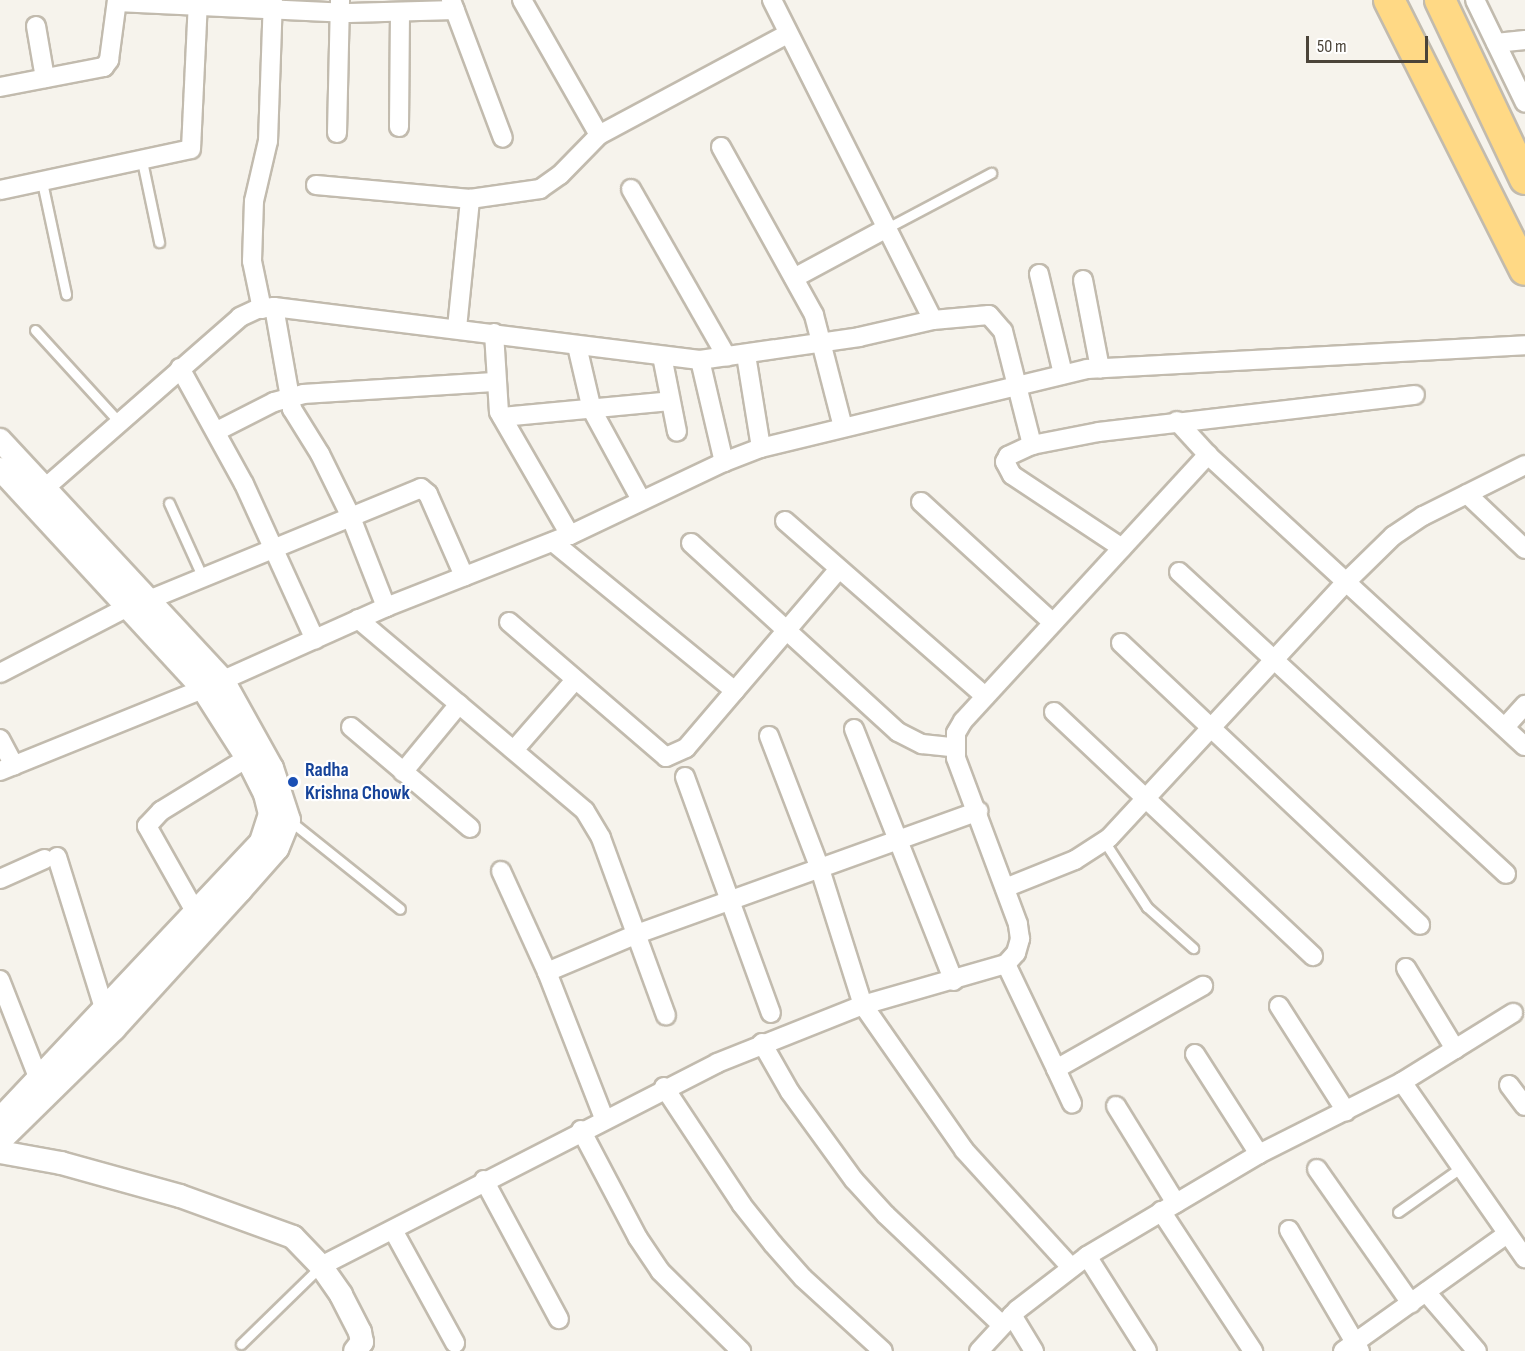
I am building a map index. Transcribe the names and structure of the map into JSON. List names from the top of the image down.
{
  "places": ["Radha Krishna Chowk"],
  "scale_bar": "50 m"
}
